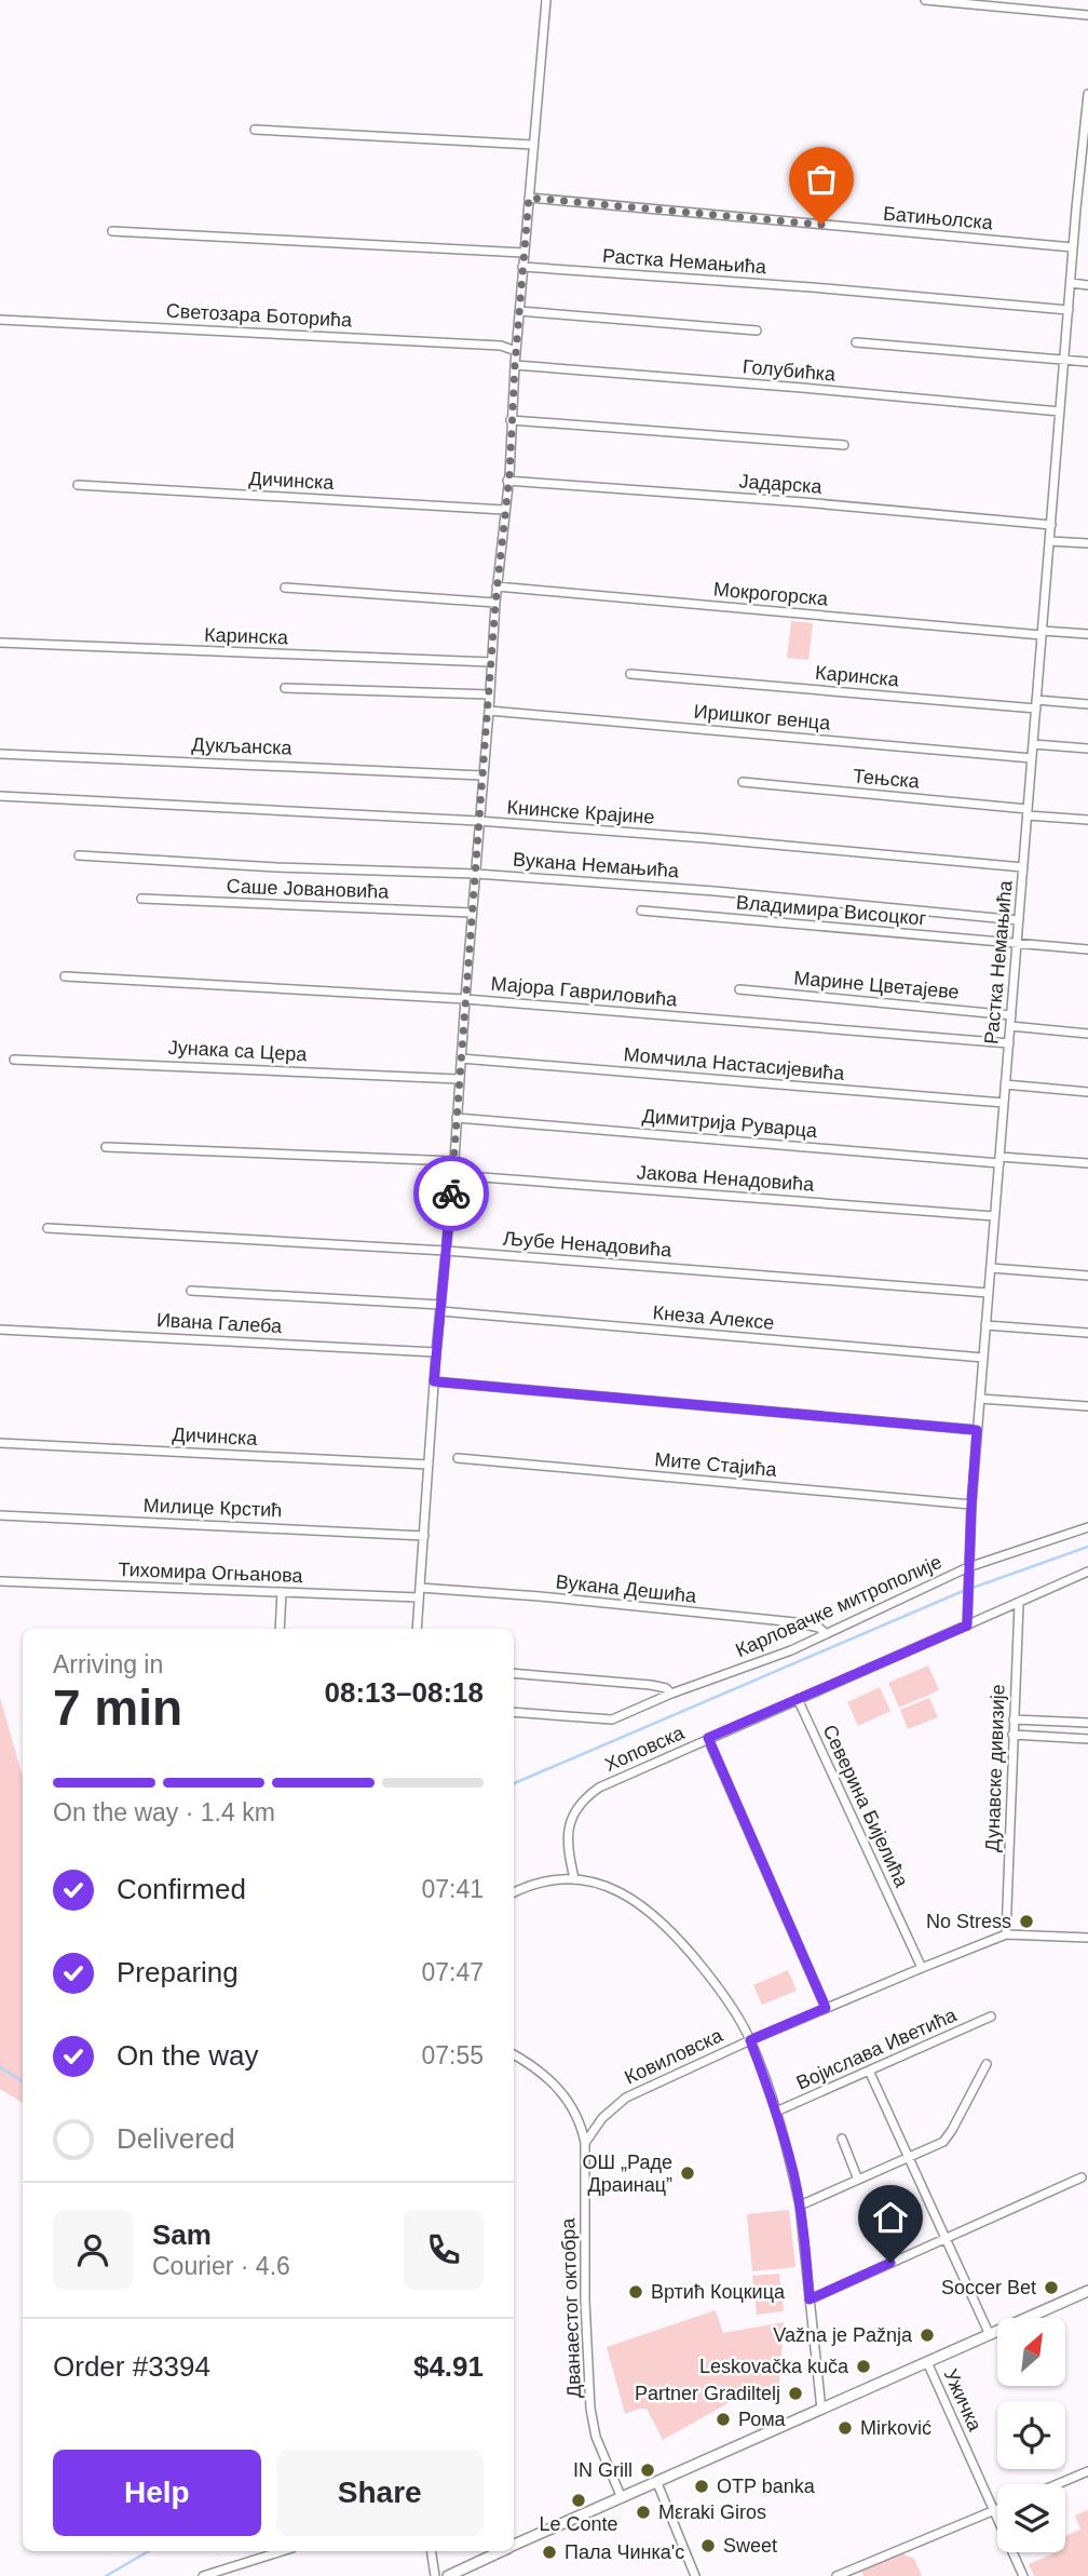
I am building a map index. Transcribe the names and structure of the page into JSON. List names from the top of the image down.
{
  "streets": {
    "street": [
      "Батињолска",
      "Растка Немањића",
      "Светозара Боторића",
      "Голубићка",
      "Дичинска",
      "Јадарска",
      "Мокрогорска",
      "Каринска",
      "Иришког венца",
      "Дукљанска",
      "Тењска",
      "Книнске Крајине",
      "Вукана Немањића",
      "Саше Јовановића",
      "Владимира Висоцког",
      "Марине Цветајеве",
      "Мајора Гавриловића",
      "Јунака са Цера",
      "Момчила Настасијевића",
      "Димитрија Руварца",
      "Јакова Ненадовића",
      "Љубе Ненадовића",
      "Кнеза Алексе",
      "Ивана Галеба",
      "Мите Стајића",
      "Милице Крстић",
      "Тихомира Огњанова",
      "Вукана Дешића",
      "Карловачке митрополије",
      "Хоповска",
      "Дунавске дивизије",
      "Северина Бијелића",
      "Војислава Иветића",
      "Ковиловска",
      "Дванаестог октобра",
      "Ужичка"
    ]
  },
  "crossings": [
    ["Батињолска", "Растка Немањића"],
    ["Растка Немањића", "Голубићка"],
    ["Растка Немањића", "Јадарска"],
    ["Растка Немањића", "Мокрогорска"],
    ["Растка Немањића", "Каринска"],
    ["Растка Немањића", "Иришког венца"],
    ["Растка Немањића", "Тењска"],
    ["Растка Немањића", "Книнске Крајине"],
    ["Растка Немањића", "Вукана Немањића"],
    ["Растка Немањића", "Владимира Висоцког"],
    ["Растка Немањића", "Марине Цветајеве"],
    ["Растка Немањића", "Мајора Гавриловића"],
    ["Растка Немањића", "Момчила Настасијевића"],
    ["Растка Немањића", "Димитрија Руварца"],
    ["Растка Немањића", "Јакова Ненадовића"],
    ["Растка Немањића", "Љубе Ненадовића"],
    ["Растка Немањића", "Кнеза Алексе"],
    ["Растка Немањића", "Мите Стајића"],
    ["Растка Немањића", "Карловачке митрополије"],
    ["Растка Немањића", "Хоповска"],
    ["Вукана Дешића", "Карловачке митрополије"],
    ["Хоповска", "Дунавске дивизије"],
    ["Хоповска", "Северина Бијелића"],
    ["Дунавске дивизије", "Ковиловска"],
    ["Северина Бијелића", "Ковиловска"],
    ["Ковиловска", "Дванаестог октобра"]
  ],
  "places": [
    "No Stress",
    "ОШ „Раде Драинац”",
    "Soccer Bet",
    "Вртић Коцкица",
    "Važna je Pažnja",
    "Leskovačka kuča",
    "Partner Gradiltelj",
    "Рома",
    "Mirković",
    "IN Grill",
    "OTP banka",
    "Le Conte",
    "Mεraki Giros",
    "Sweet",
    "Пала Чинка'с"
  ],
  "north": "top right",
  "page": {
    "heading": ["7 min", "Arriving in", "08:13–08:18"],
    "panel": [
      "Sam",
      "Courier · 4.6",
      "Order #3394",
      "$4.91"
    ],
    "bar": "On the way · 1.4 km",
    "list": [
      ["Confirmed", "07:41"],
      ["Preparing", "07:47"],
      ["On the way", "07:55"],
      "Delivered"
    ],
    "buttons": ["Help", "Share"]
  }
}
